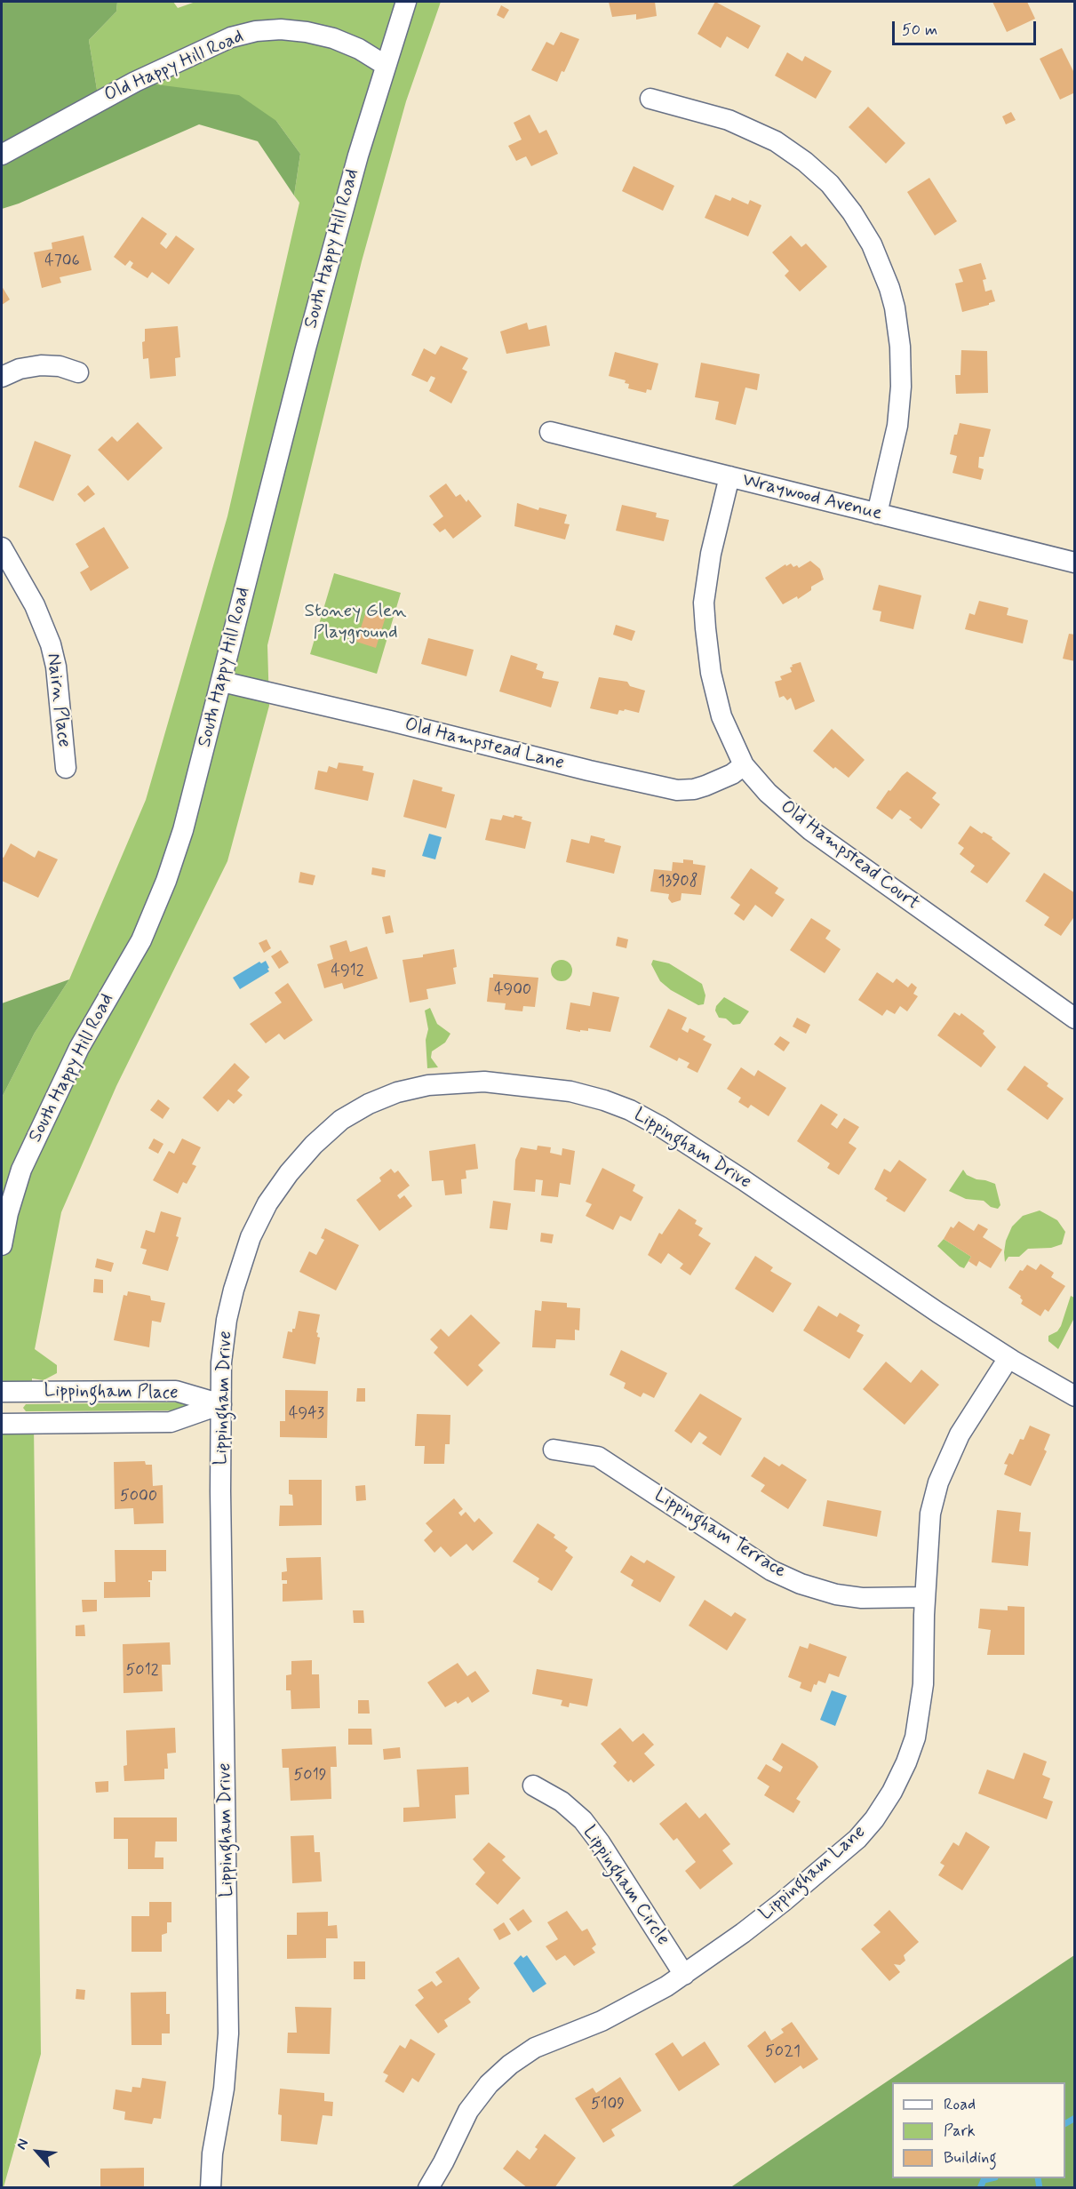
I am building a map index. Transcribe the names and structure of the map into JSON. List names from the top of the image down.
{
  "streets": {
    "street": [
      "Old Happy Hill Road",
      "South Happy Hill Road",
      "Wraywood Avenue",
      "Nairn Place",
      "Old Hampstead Lane",
      "Old Hampstead Court",
      "Lippingham Drive",
      "Lippingham Place",
      "Lippingham Terrace",
      "Lippingham Lane",
      "Lippingham Circle"
    ]
  },
  "crossings": [
    ["Old Happy Hill Road", "South Happy Hill Road"],
    ["South Happy Hill Road", "Old Hampstead Lane"],
    ["Wraywood Avenue", "Old Hampstead Court"],
    ["Old Hampstead Lane", "Old Hampstead Court"],
    ["Lippingham Drive", "Lippingham Place"],
    ["Lippingham Drive", "Lippingham Lane"],
    ["Lippingham Terrace", "Lippingham Lane"],
    ["Lippingham Lane", "Lippingham Circle"]
  ],
  "parks": ["Stoney Glen Playground"],
  "house_numbers": [
    "4706",
    "13908",
    "4912",
    "4900",
    "4943",
    "5000",
    "5012",
    "5019",
    "5021",
    "5109"
  ],
  "legend": ["Road", "Park", "Building"],
  "scale_bar": "50 m",
  "north": "top left"
}
